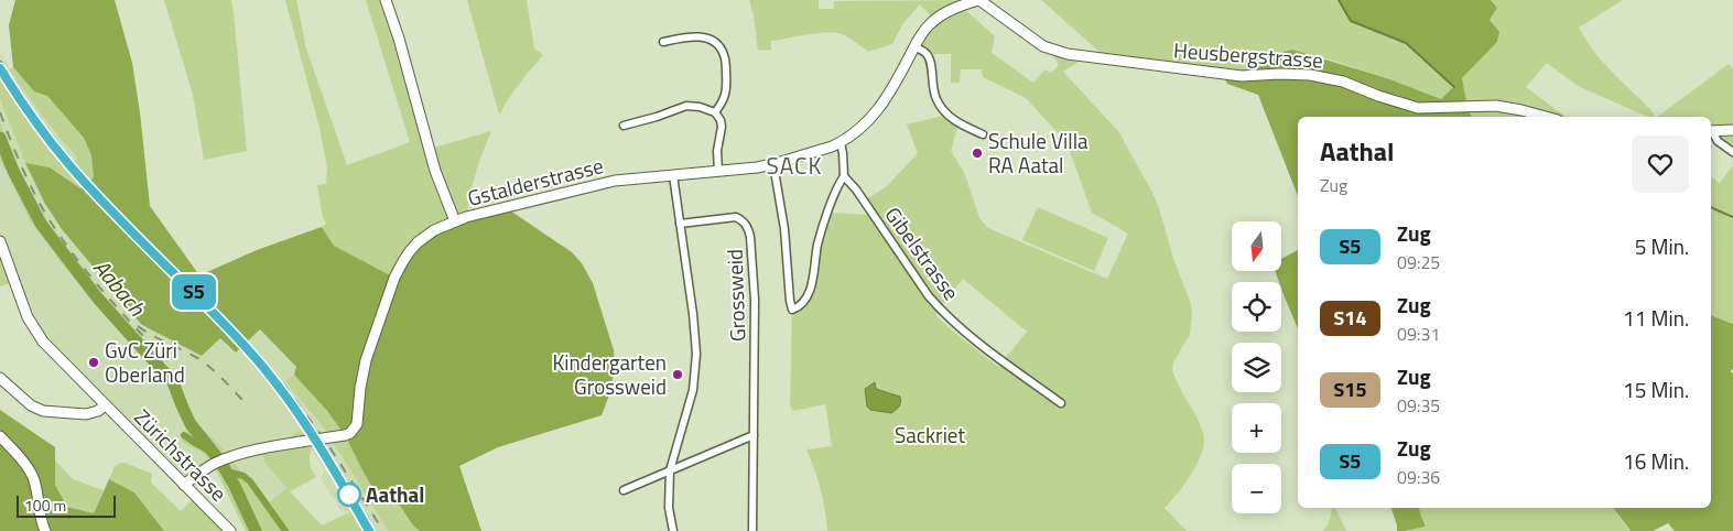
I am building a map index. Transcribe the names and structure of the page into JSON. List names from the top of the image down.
{
  "streets": {
    "street": [
      "Heusbergstrasse",
      "Gstalderstrasse",
      "Gibelstrasse",
      "Grossweid",
      "Zürichstrasse"
    ]
  },
  "crossings": [
    ["Heusbergstrasse", "Gstalderstrasse"],
    ["Gstalderstrasse", "Grossweid"],
    ["Gstalderstrasse", "Zürichstrasse"]
  ],
  "districts": ["SACK"],
  "water": ["Aabach"],
  "parks": ["Sackriet"],
  "places": [
    "Schule Villa RA Aatal",
    "GvC Züri Oberland",
    "Kindergarten Grossweid",
    "Aathal"
  ],
  "scale_bar": "100 m",
  "north": "bottom",
  "page": {
    "on_map": "S5",
    "heading": ["Aathal", "Zug"],
    "list": [
      {
        "mark": "S5",
        "name": "Zug",
        "note": "09:25",
        "value": "5 Min."
      },
      {
        "mark": "S14",
        "name": "Zug",
        "note": "09:31",
        "value": "11 Min."
      },
      {
        "mark": "S15",
        "name": "Zug",
        "note": "09:35",
        "value": "15 Min."
      },
      {
        "mark": "S5",
        "name": "Zug",
        "note": "09:36",
        "value": "16 Min."
      }
    ],
    "map_buttons": ["+", "−"],
    "scale": "100 m"
  }
}
